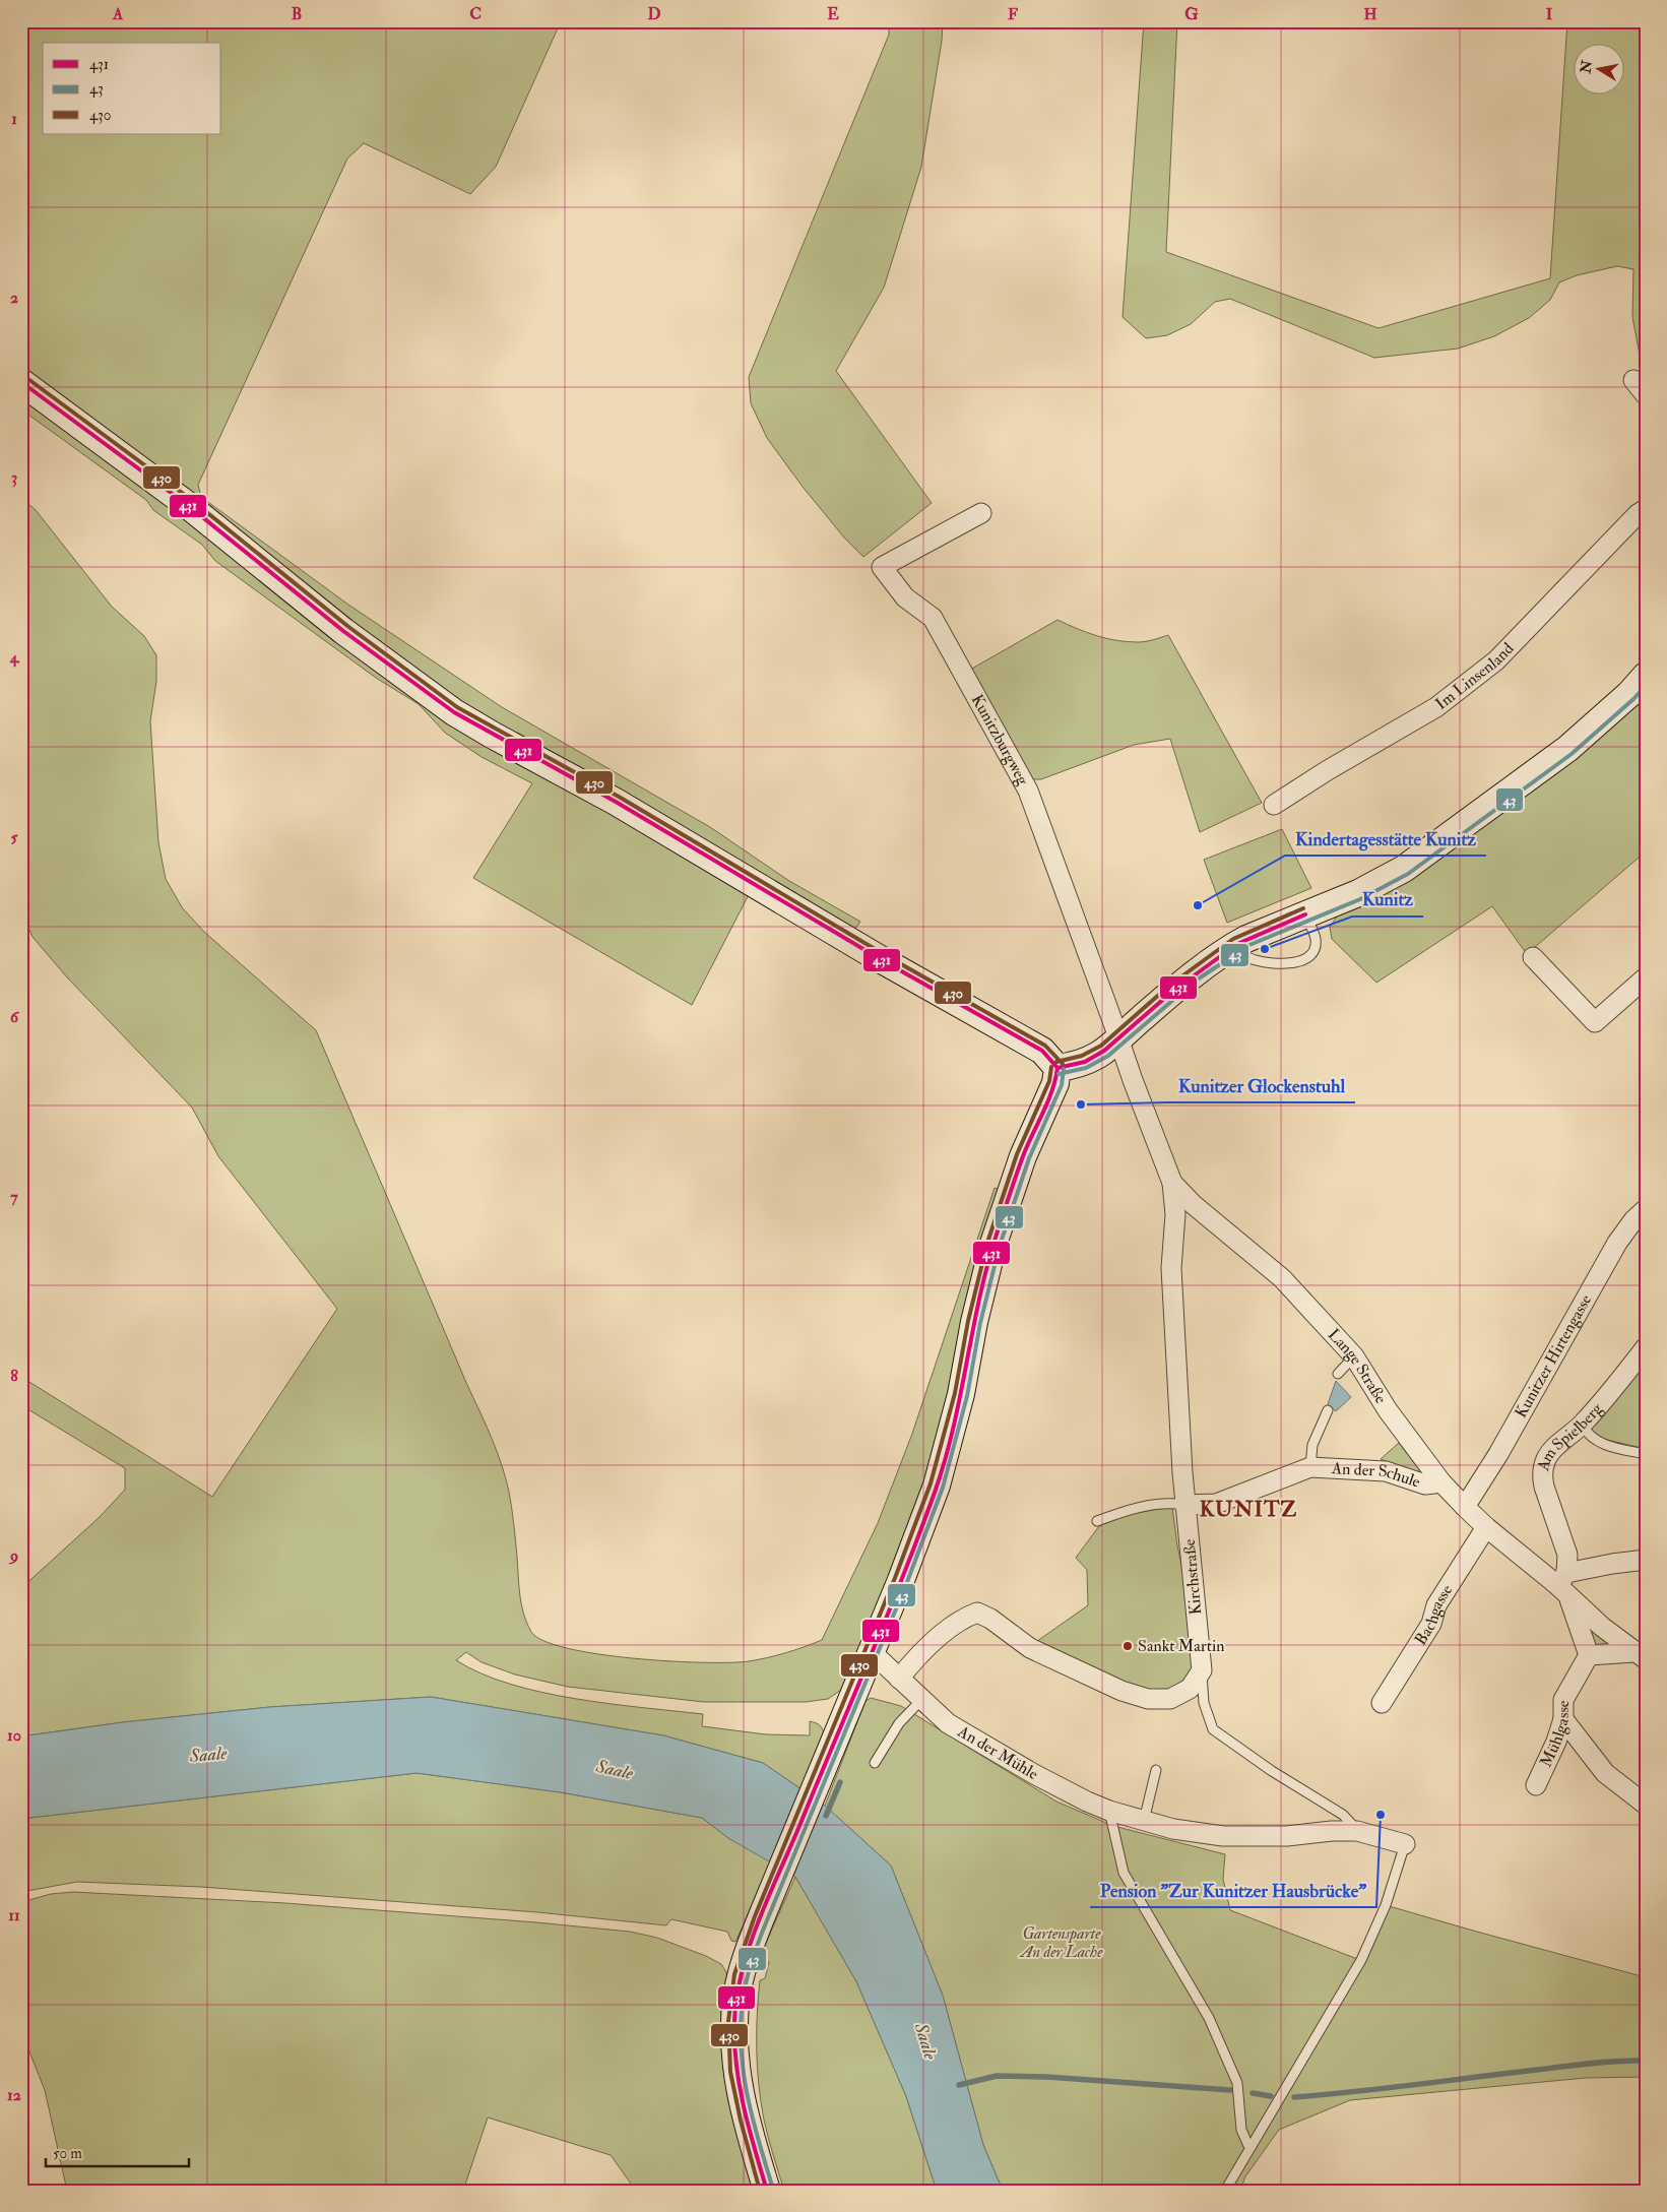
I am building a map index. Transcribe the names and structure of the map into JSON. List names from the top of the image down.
{
  "streets": {
    "street": [
      "Im Linsenland",
      "Kunitzburgweg",
      "Kunitzer Hirtengasse",
      "Lange Straße",
      "Am Spielberg",
      "An der Schule",
      "Kirchstraße",
      "Bachgasse",
      "Mühlgasse",
      "An der Mühle"
    ]
  },
  "crossings": [
    ["Kunitzburgweg", "Lange Straße"],
    ["Kunitzer Hirtengasse", "Lange Straße"],
    ["Lange Straße", "Am Spielberg"],
    ["Lange Straße", "An der Schule"],
    ["Lange Straße", "Kirchstraße"],
    ["Lange Straße", "Bachgasse"],
    ["An der Schule", "Kirchstraße"]
  ],
  "districts": ["KUNITZ"],
  "water": ["Saale"],
  "parks": ["Gartensparte An der Lache"],
  "places": [
    "Kindertagesstätte Kunitz",
    "Kunitz",
    "Kunitzer Glockenstuhl",
    "Sankt Martin",
    "Pension \"Zur Kunitzer Hausbrücke\""
  ],
  "lines": ["transit line 430", "transit line 431", "transit line 43"],
  "legend": ["431", "43", "430"],
  "scale_bar": "50 m",
  "north": "left",
  "grid": {
    "columns": [
      "A",
      "B",
      "C",
      "D",
      "E",
      "F",
      "G",
      "H",
      "I"
    ],
    "rows": [
      "1",
      "2",
      "3",
      "4",
      "5",
      "6",
      "7",
      "8",
      "9",
      "10",
      "11",
      "12"
    ]
  }
}
